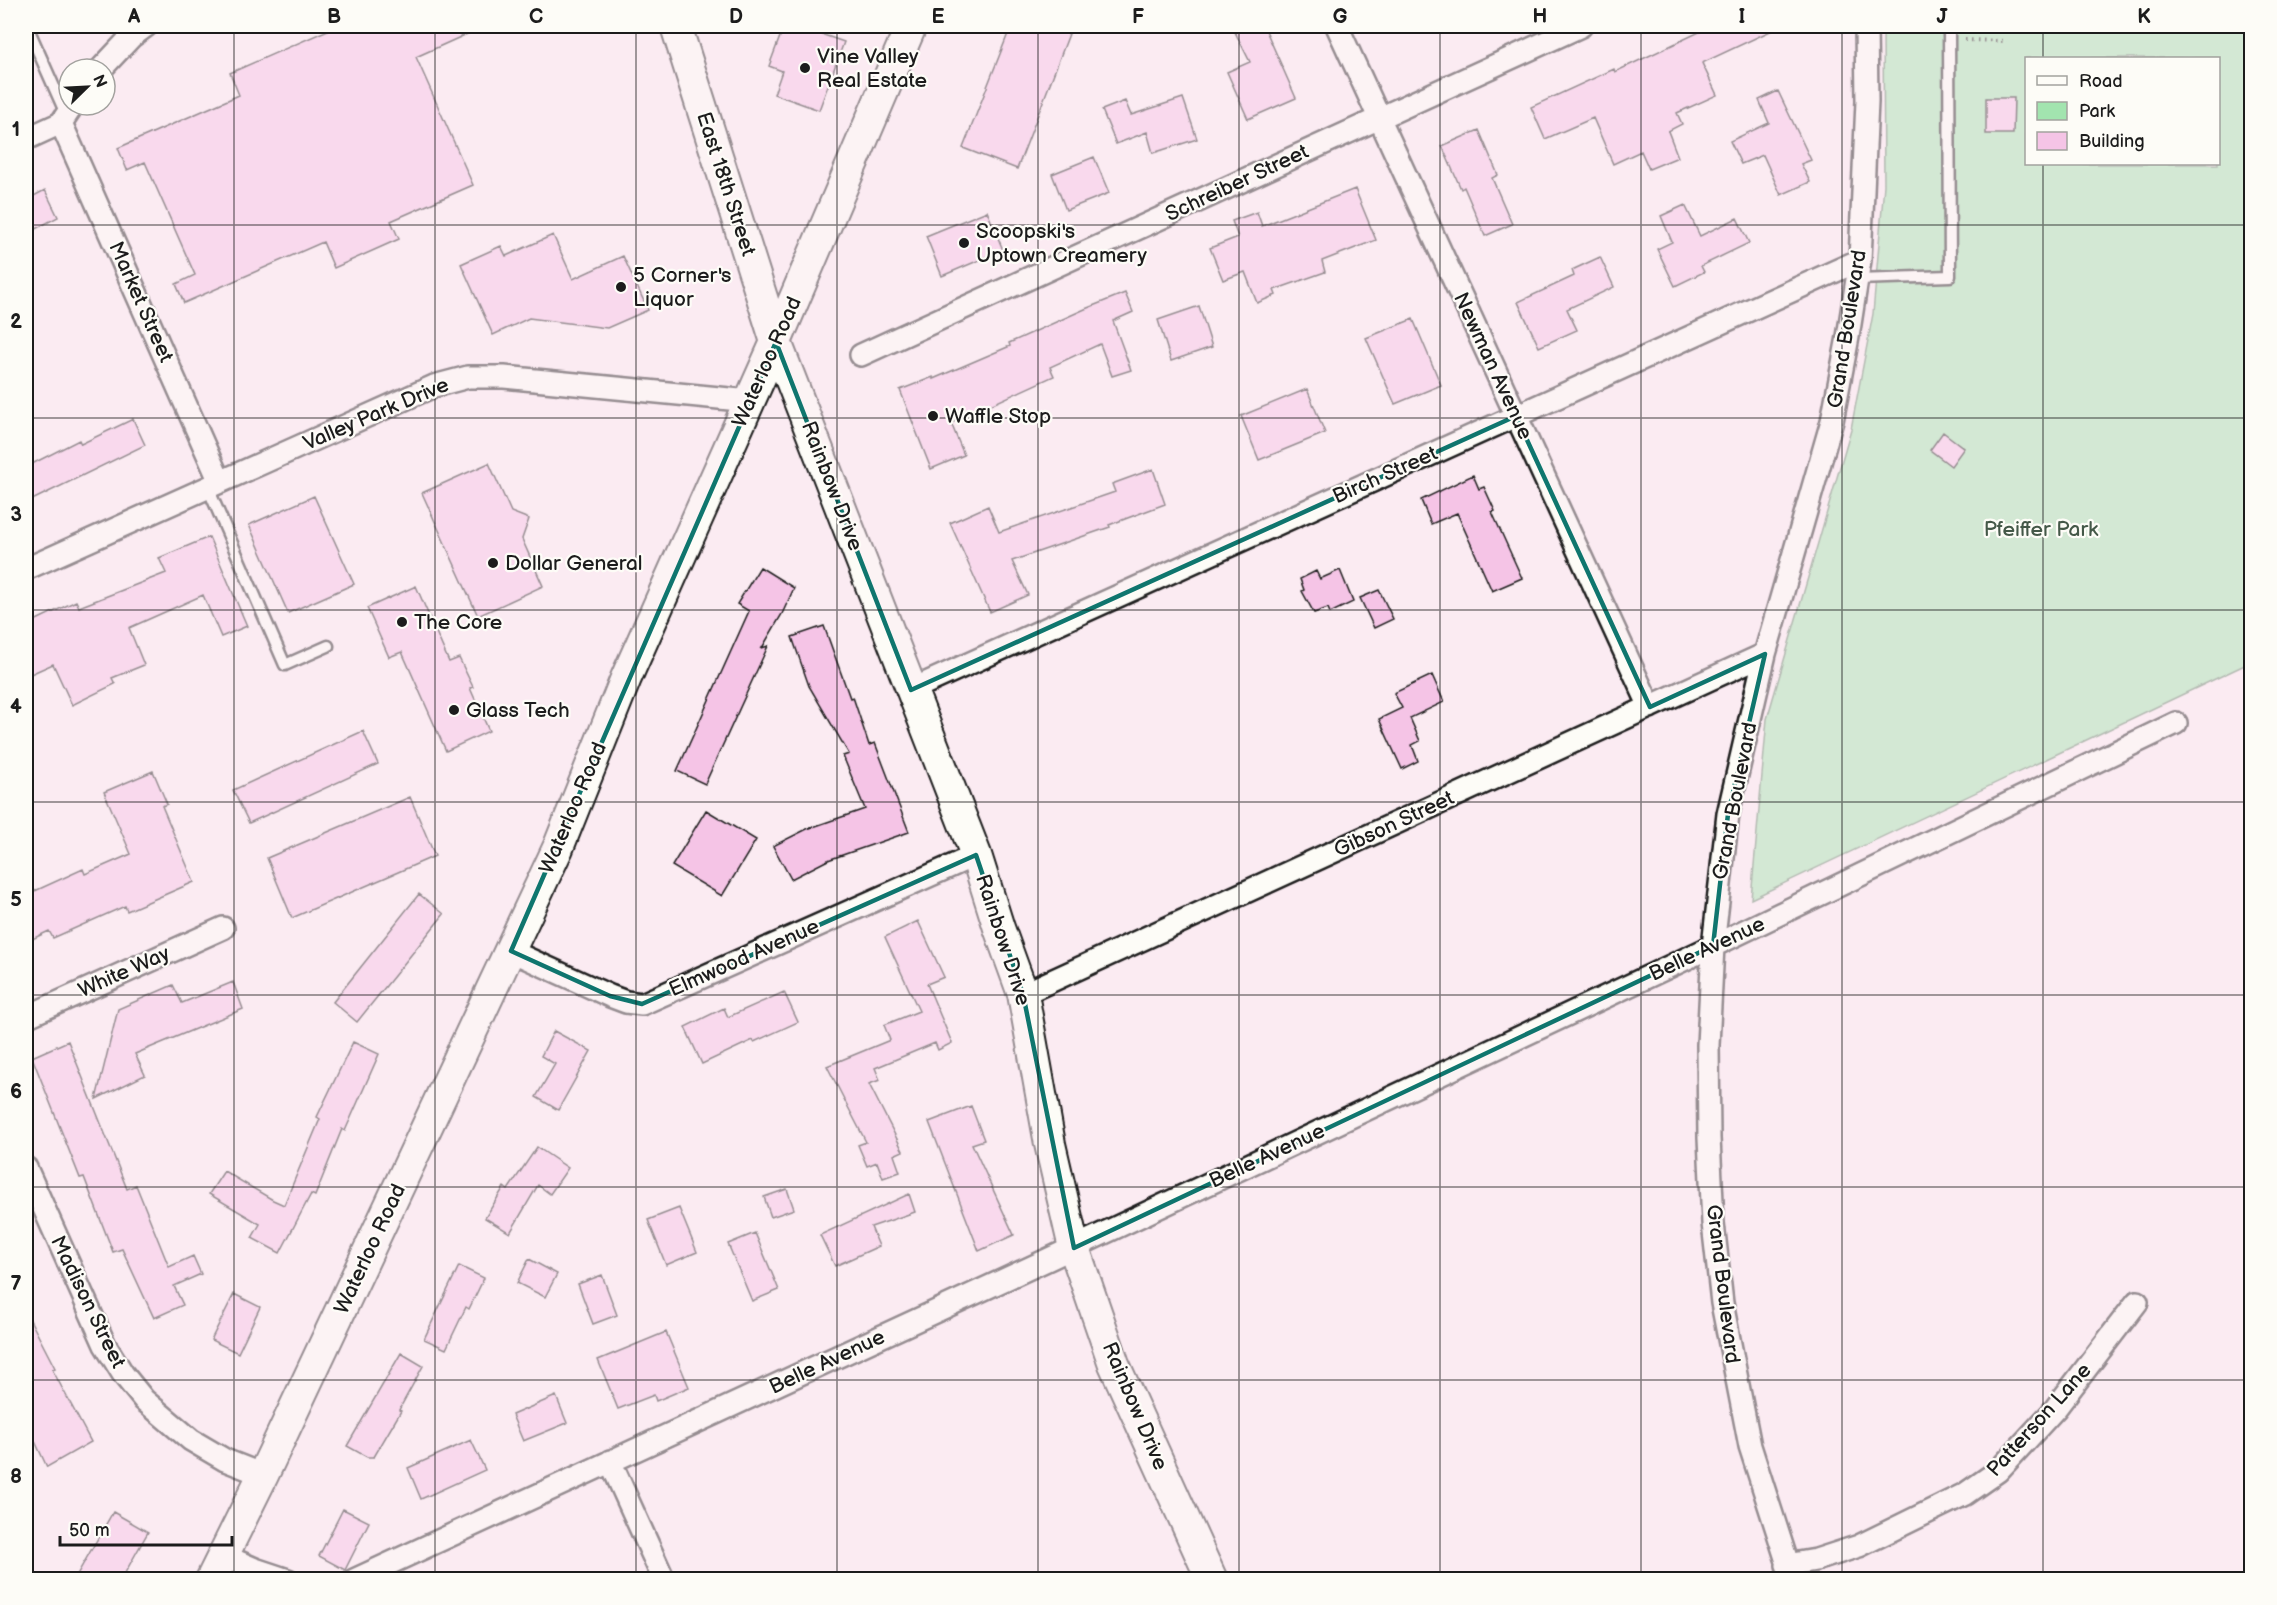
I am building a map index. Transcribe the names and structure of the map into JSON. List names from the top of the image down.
{
  "streets": {
    "main road": ["East 18th Street", "Waterloo Road", "Rainbow Drive"],
    "street": [
      "Schreiber Street",
      "Market Street",
      "Grand Boulevard",
      "Newman Avenue",
      "Valley Park Drive",
      "Birch Street",
      "Gibson Street",
      "Belle Avenue",
      "Elmwood Avenue",
      "White Way",
      "Madison Street",
      "Patterson Lane"
    ]
  },
  "crossings": [
    ["Schreiber Street", "Newman Avenue"],
    ["East 18th Street", "Waterloo Road"],
    ["East 18th Street", "Rainbow Drive"],
    ["Market Street", "Valley Park Drive"],
    ["Grand Boulevard", "Birch Street"],
    ["Grand Boulevard", "Gibson Street"],
    ["Grand Boulevard", "Belle Avenue"],
    ["Grand Boulevard", "Patterson Lane"],
    ["Waterloo Road", "Valley Park Drive"],
    ["Waterloo Road", "Rainbow Drive"],
    ["Waterloo Road", "Elmwood Avenue"],
    ["Waterloo Road", "Madison Street"],
    ["Newman Avenue", "Birch Street"],
    ["Newman Avenue", "Gibson Street"],
    ["Birch Street", "Rainbow Drive"],
    ["Rainbow Drive", "Gibson Street"],
    ["Rainbow Drive", "Belle Avenue"],
    ["Rainbow Drive", "Elmwood Avenue"]
  ],
  "parks": ["Pfeiffer Park"],
  "places": [
    "Vine Valley Real Estate",
    "Scoopski's Uptown Creamery",
    "5 Corner's Liquor",
    "Waffle Stop",
    "Dollar General",
    "The Core",
    "Glass Tech"
  ],
  "legend": ["Road", "Park", "Building"],
  "scale_bar": "50 m",
  "north": "top right",
  "grid": {
    "columns": [
      "A",
      "B",
      "C",
      "D",
      "E",
      "F",
      "G",
      "H",
      "I",
      "J",
      "K"
    ],
    "rows": [
      "1",
      "2",
      "3",
      "4",
      "5",
      "6",
      "7",
      "8"
    ]
  }
}
